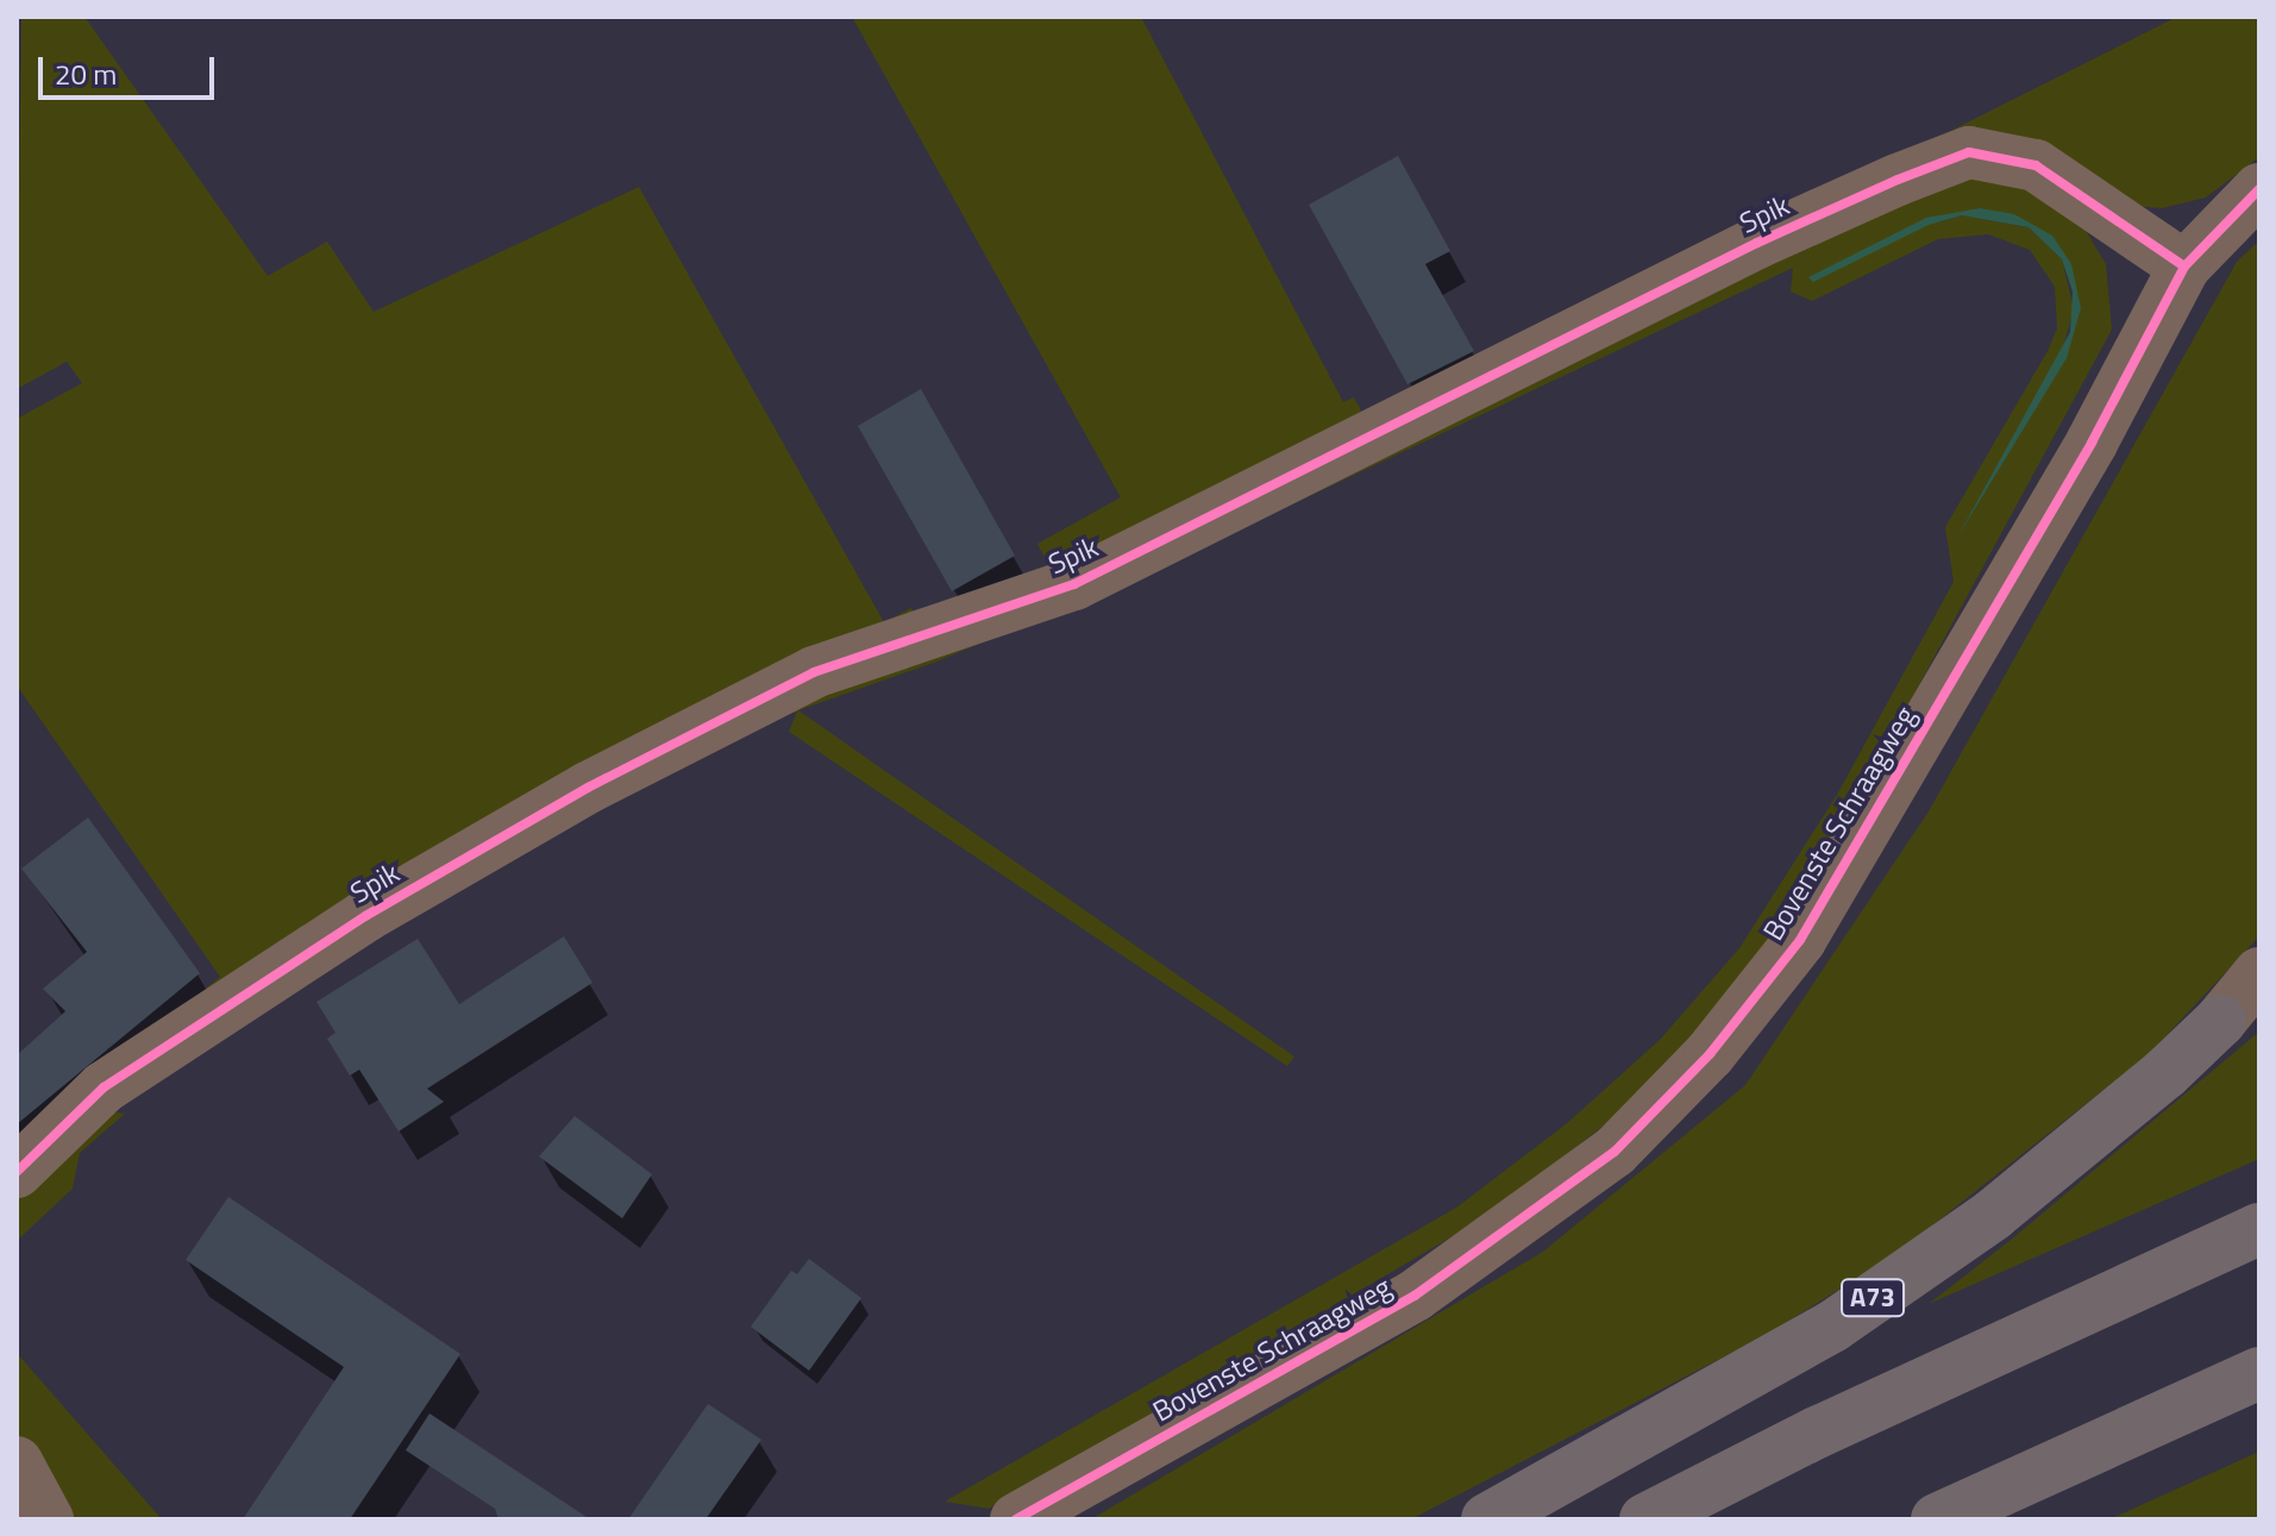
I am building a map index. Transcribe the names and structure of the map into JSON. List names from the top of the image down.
{
  "streets": {
    "highway": ["A73"],
    "street": ["Spik", "Bovenste Schraagweg"]
  },
  "crossings": [
    ["Spik", "Bovenste Schraagweg"]
  ],
  "scale_bar": "20 m"
}
